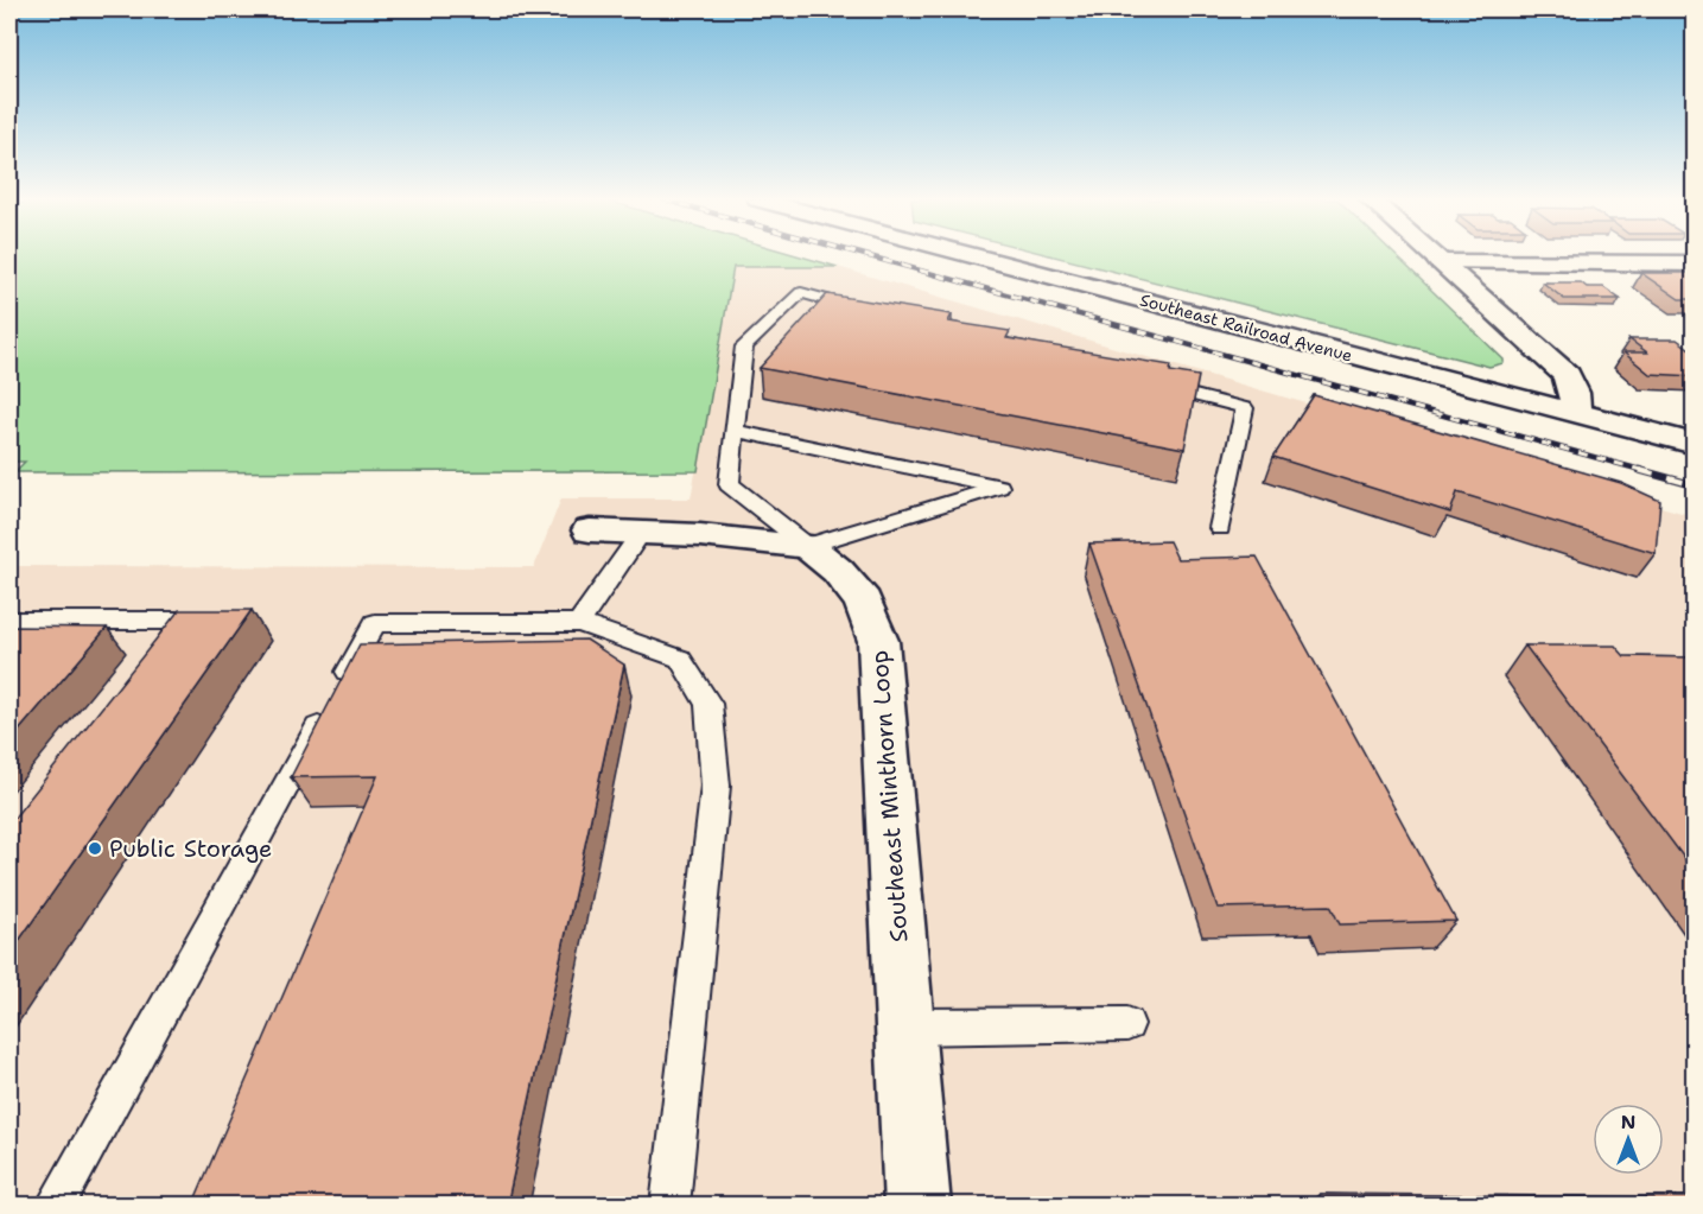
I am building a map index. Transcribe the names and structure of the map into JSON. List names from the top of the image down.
{
  "streets": {
    "street": ["Southeast Railroad Avenue", "Southeast Minthorn Loop"]
  },
  "places": ["Public Storage"],
  "north": "top"
}
